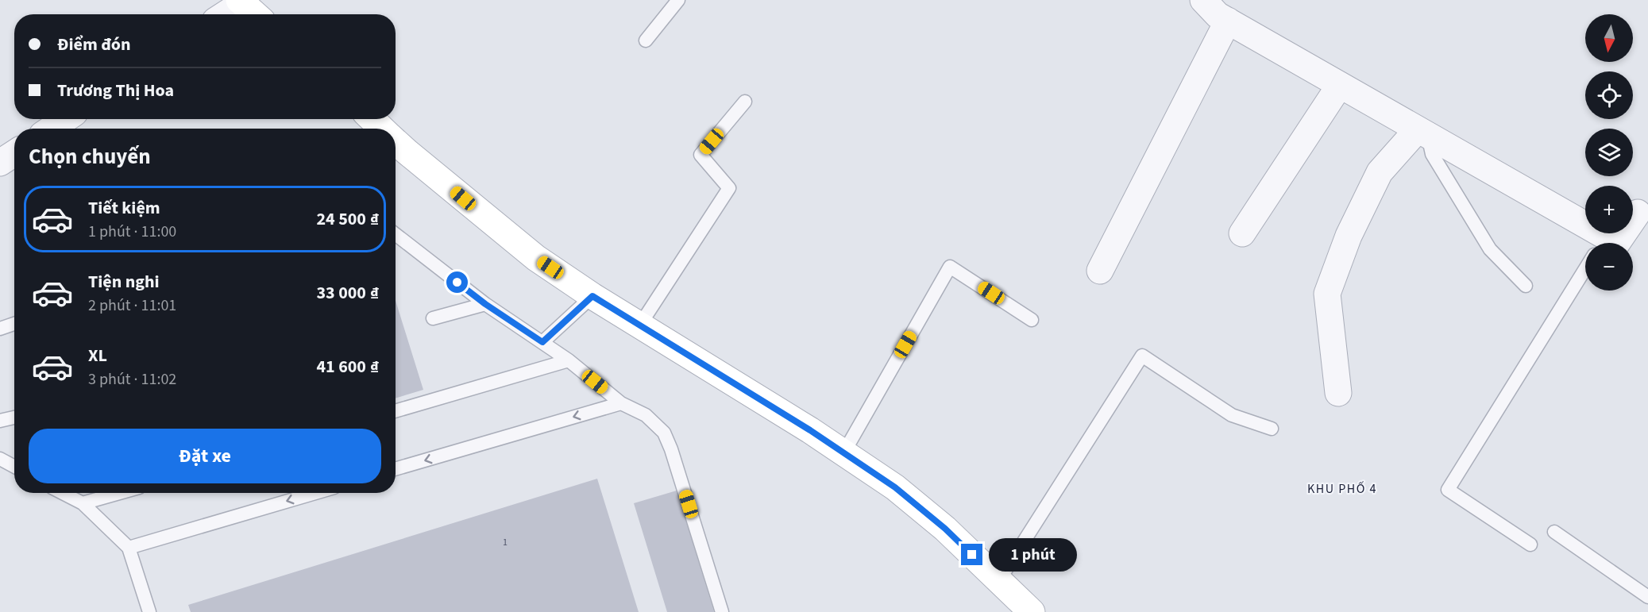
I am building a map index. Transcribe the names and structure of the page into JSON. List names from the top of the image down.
{
  "districts": ["KHU PHỐ 4"],
  "house_numbers": ["1"],
  "north": "bottom",
  "page": {
    "map_buttons": ["+", "−"],
    "banner": ["Điểm đón", "Trương Thị Hoa"],
    "heading": "Chọn chuyến",
    "list": [
      {
        "name": "Tiết kiệm",
        "note": "1 phút · 11:00",
        "value": "24 500 ₫"
      },
      {
        "name": "Tiện nghi",
        "note": "2 phút · 11:01",
        "value": "33 000 ₫"
      },
      {
        "name": "XL",
        "note": "3 phút · 11:02",
        "value": "41 600 ₫"
      }
    ],
    "buttons": "Đặt xe",
    "bubble": "1 phút"
  }
}
